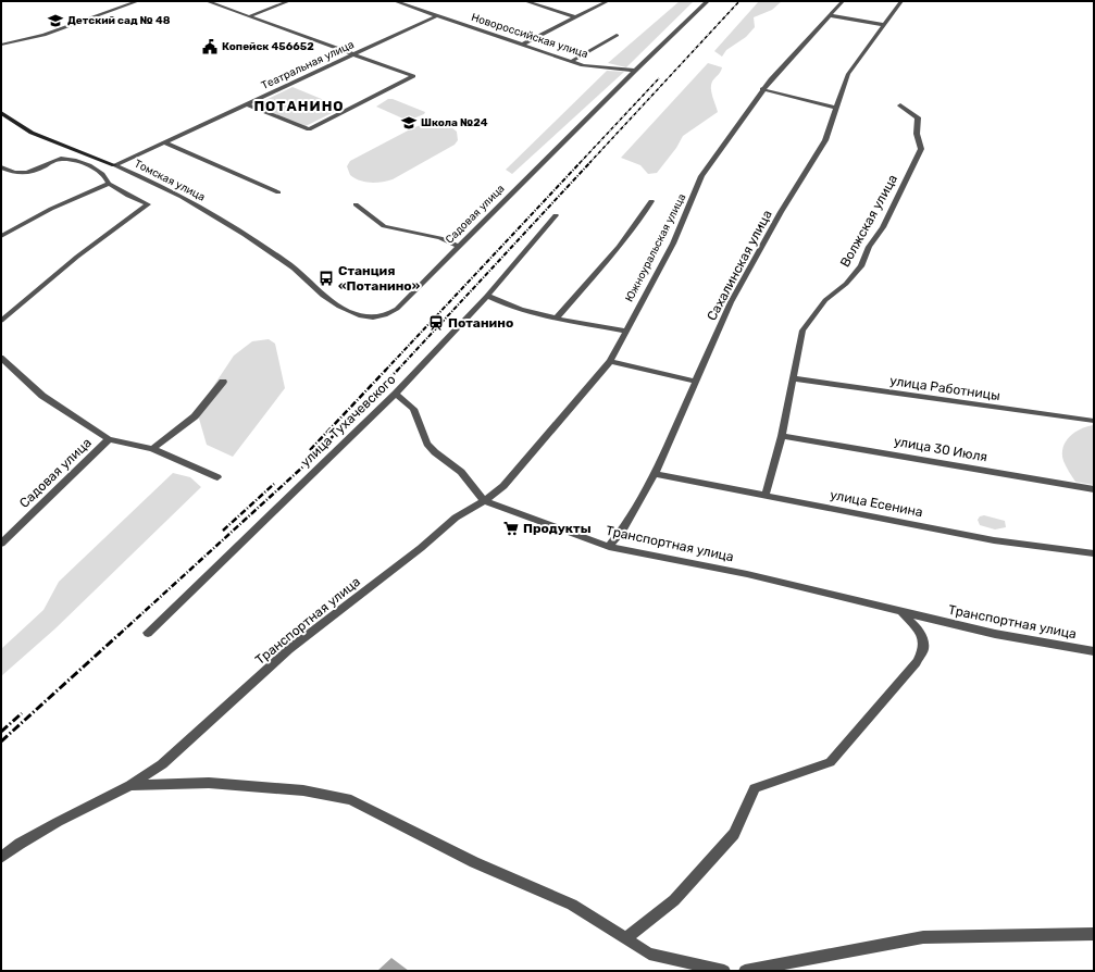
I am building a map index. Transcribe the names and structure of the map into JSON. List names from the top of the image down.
{
  "streets": {
    "street": [
      "Новороссийская улица",
      "Театральная улица",
      "Томская улица",
      "Садовая улица",
      "Волжская улица",
      "Южноуральская улица",
      "Сахалинская улица",
      "улица Работницы",
      "улица Тухачевского",
      "улица 30 Июля",
      "улица Есенина",
      "Транспортная улица"
    ]
  },
  "crossings": [
    ["Новороссийская улица", "Театральная улица"],
    ["Новороссийская улица", "Садовая улица"],
    ["Театральная улица", "Томская улица"],
    ["Томская улица", "Садовая улица"],
    ["Волжская улица", "улица Работницы"],
    ["Волжская улица", "улица 30 Июля"],
    ["Волжская улица", "улица Есенина"],
    ["Южноуральская улица", "Транспортная улица"],
    ["Сахалинская улица", "улица Есенина"],
    ["Сахалинская улица", "Транспортная улица"]
  ],
  "districts": ["ПОТАНИНО"],
  "places": {
    "school or university": ["Детский сад № 48", "Школа №24"],
    "public building": ["Копейск 456652"],
    "bus stop": ["Станция «Потанино»"],
    "station": ["Потанино"],
    "supermarket": ["Продукты"]
  }
}
